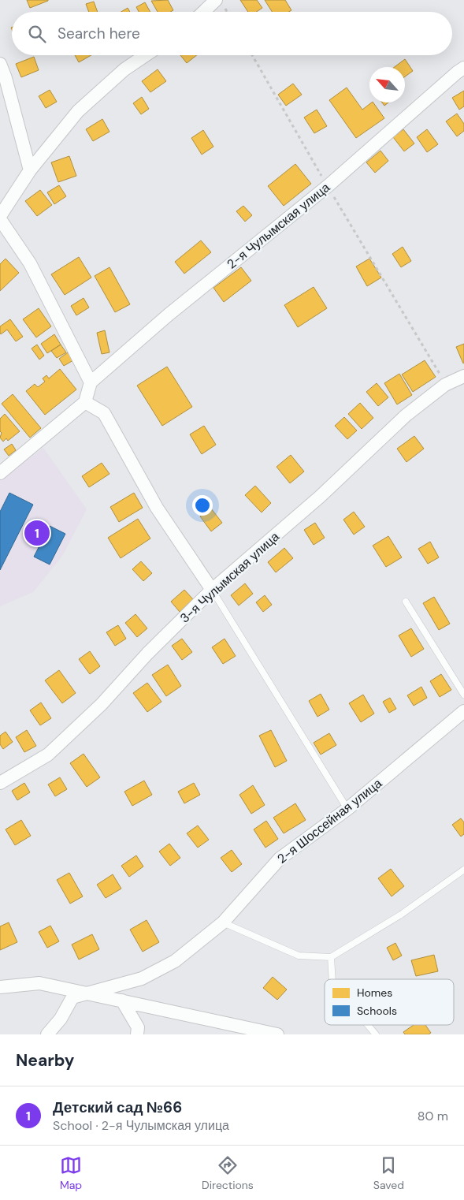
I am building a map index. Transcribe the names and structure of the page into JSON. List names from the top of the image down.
{
  "streets": {
    "street": ["2-я Чулымская улица", "3-я Чулымская улица", "2-я Шоссейная улица"]
  },
  "legend": ["Homes", "Schools"],
  "north": "top left",
  "page": {
    "search": "Search here",
    "pins": "1",
    "heading": "Nearby",
    "list": [
      {
        "mark": "1",
        "name": "Детский сад №66",
        "note": "School · 2-я Чулымская улица",
        "value": "80 m"
      }
    ],
    "nav": ["Map", "Directions", "Saved"]
  }
}
